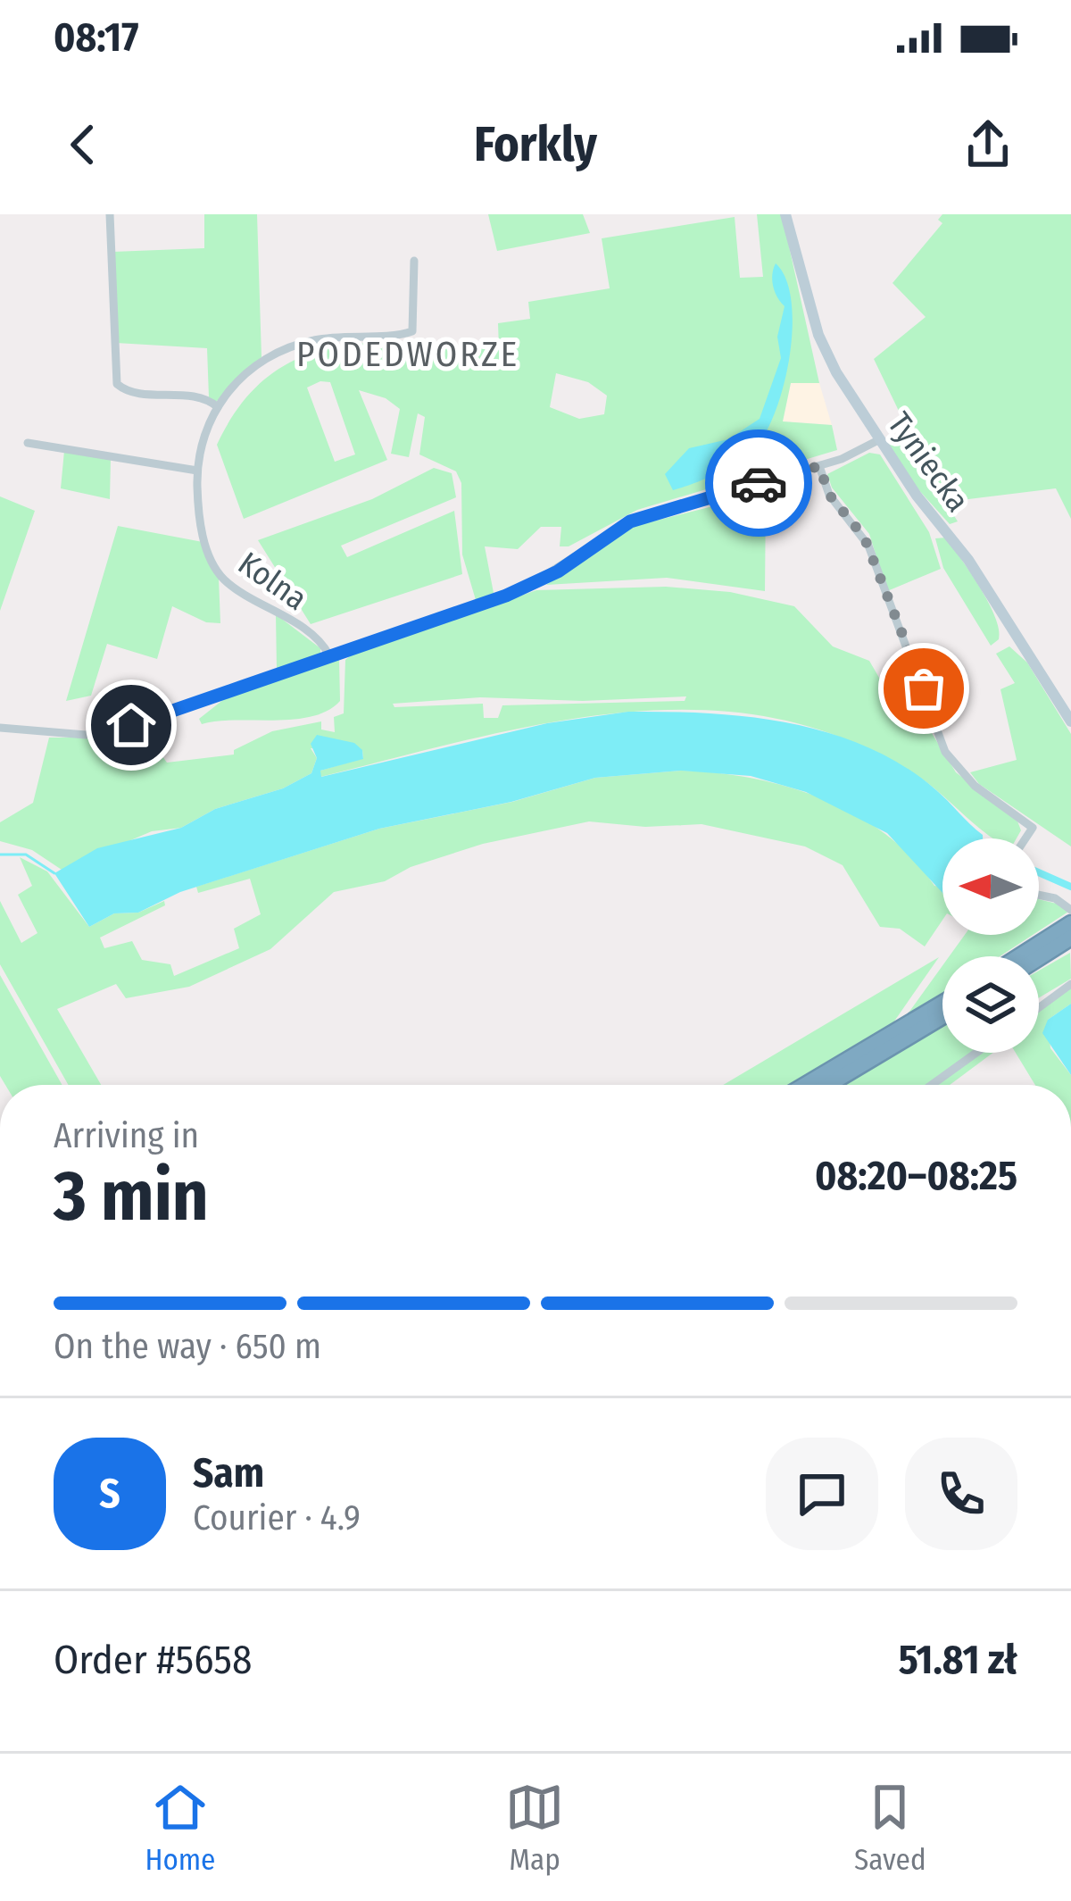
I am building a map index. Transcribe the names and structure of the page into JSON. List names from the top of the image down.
{
  "streets": {
    "street": ["Tyniecka", "Kolna"]
  },
  "crossings": [
    ["Tyniecka", "Kolna"]
  ],
  "districts": ["PODEDWORZE"],
  "north": "left",
  "page": {
    "status": "08:17",
    "header": "Forkly",
    "heading": ["3 min", "Arriving in", "08:20–08:25"],
    "panel": [
      "Sam",
      "Courier · 4.9",
      "Order #5658",
      "51.81 zł"
    ],
    "bar": "On the way · 650 m",
    "round": "S",
    "tabs": ["Home", "Map", "Saved"]
  }
}
